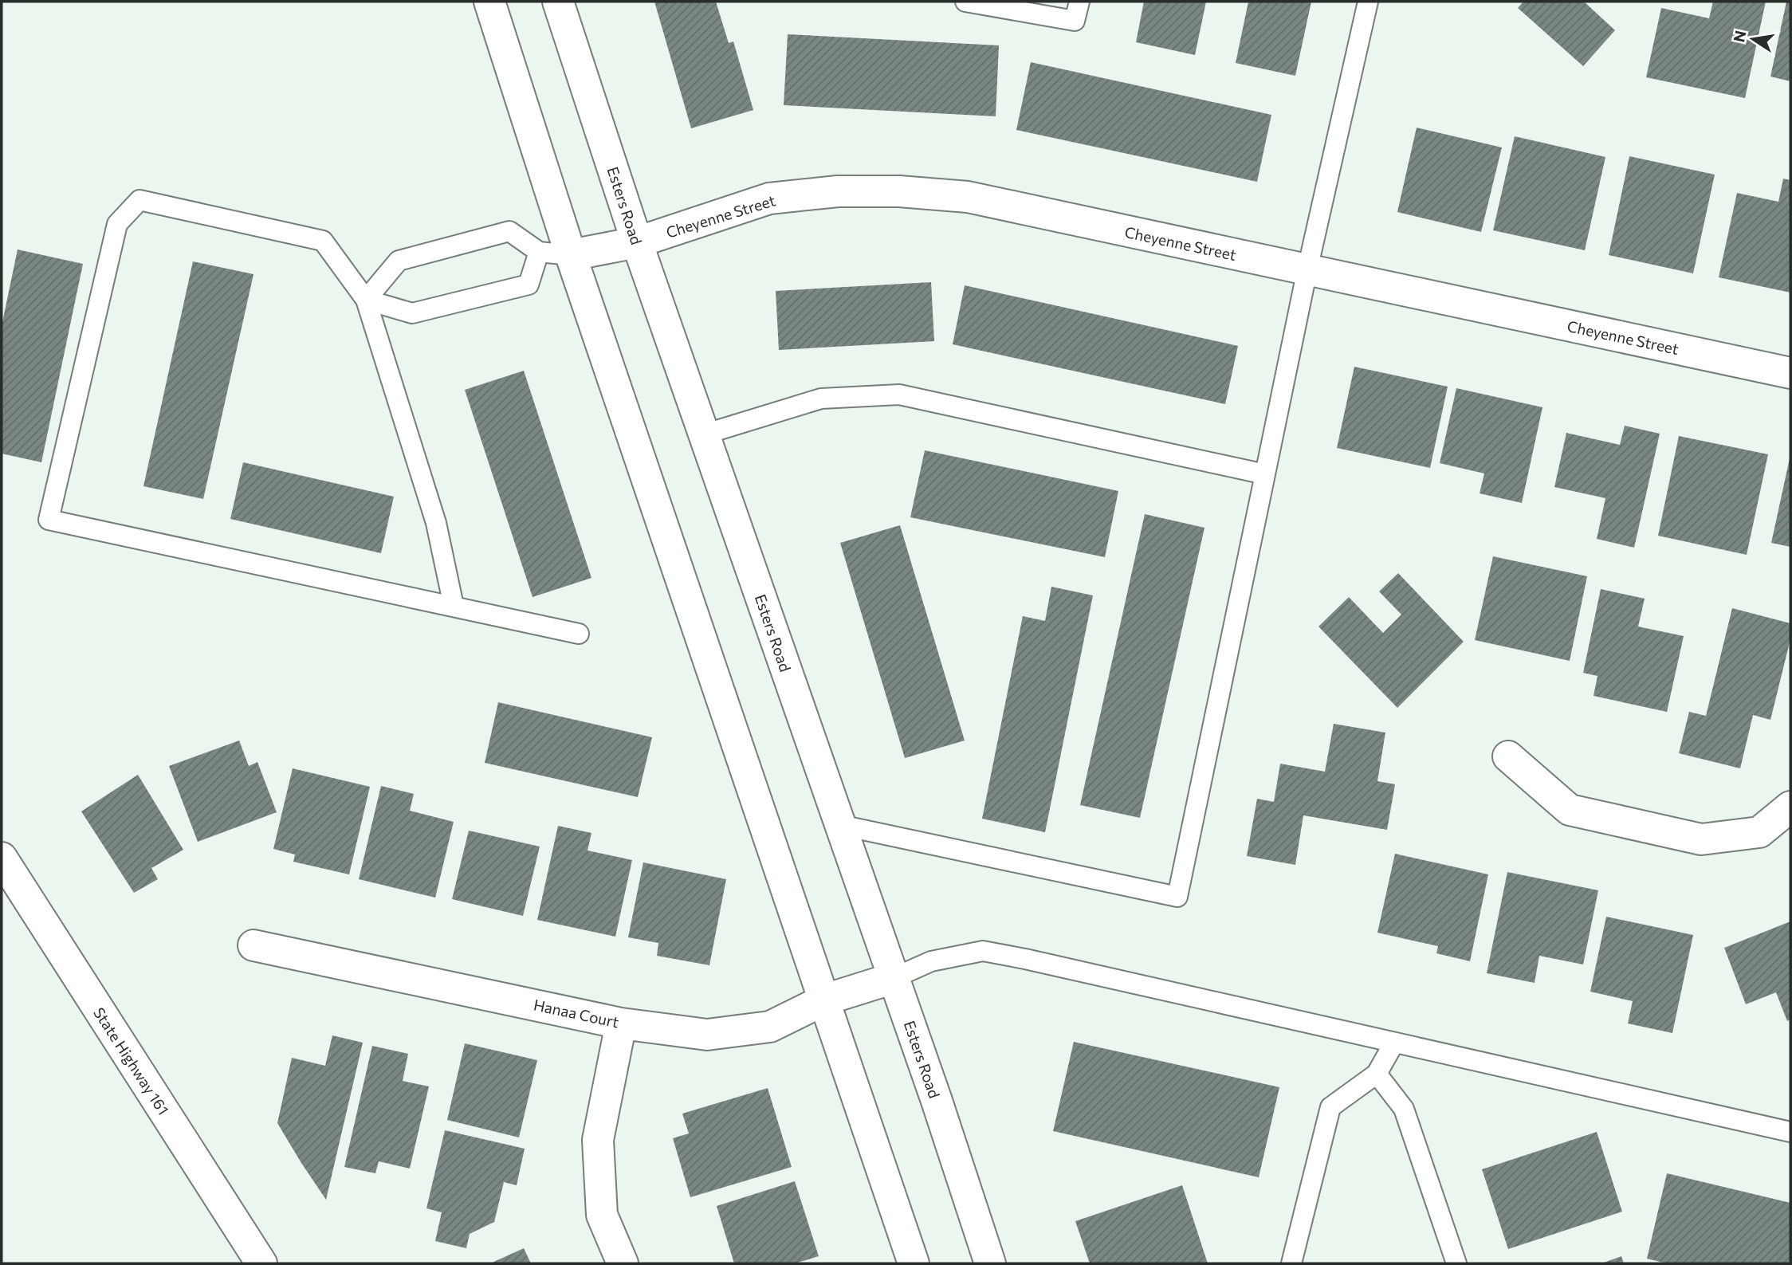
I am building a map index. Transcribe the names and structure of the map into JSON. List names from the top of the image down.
{
  "streets": {
    "street": [
      "Esters Road",
      "Cheyenne Street",
      "Hanaa Court",
      "State Highway 161"
    ]
  },
  "crossings": [
    ["Esters Road", "Cheyenne Street"],
    ["Esters Road", "Hanaa Court"]
  ],
  "north": "left"
}
